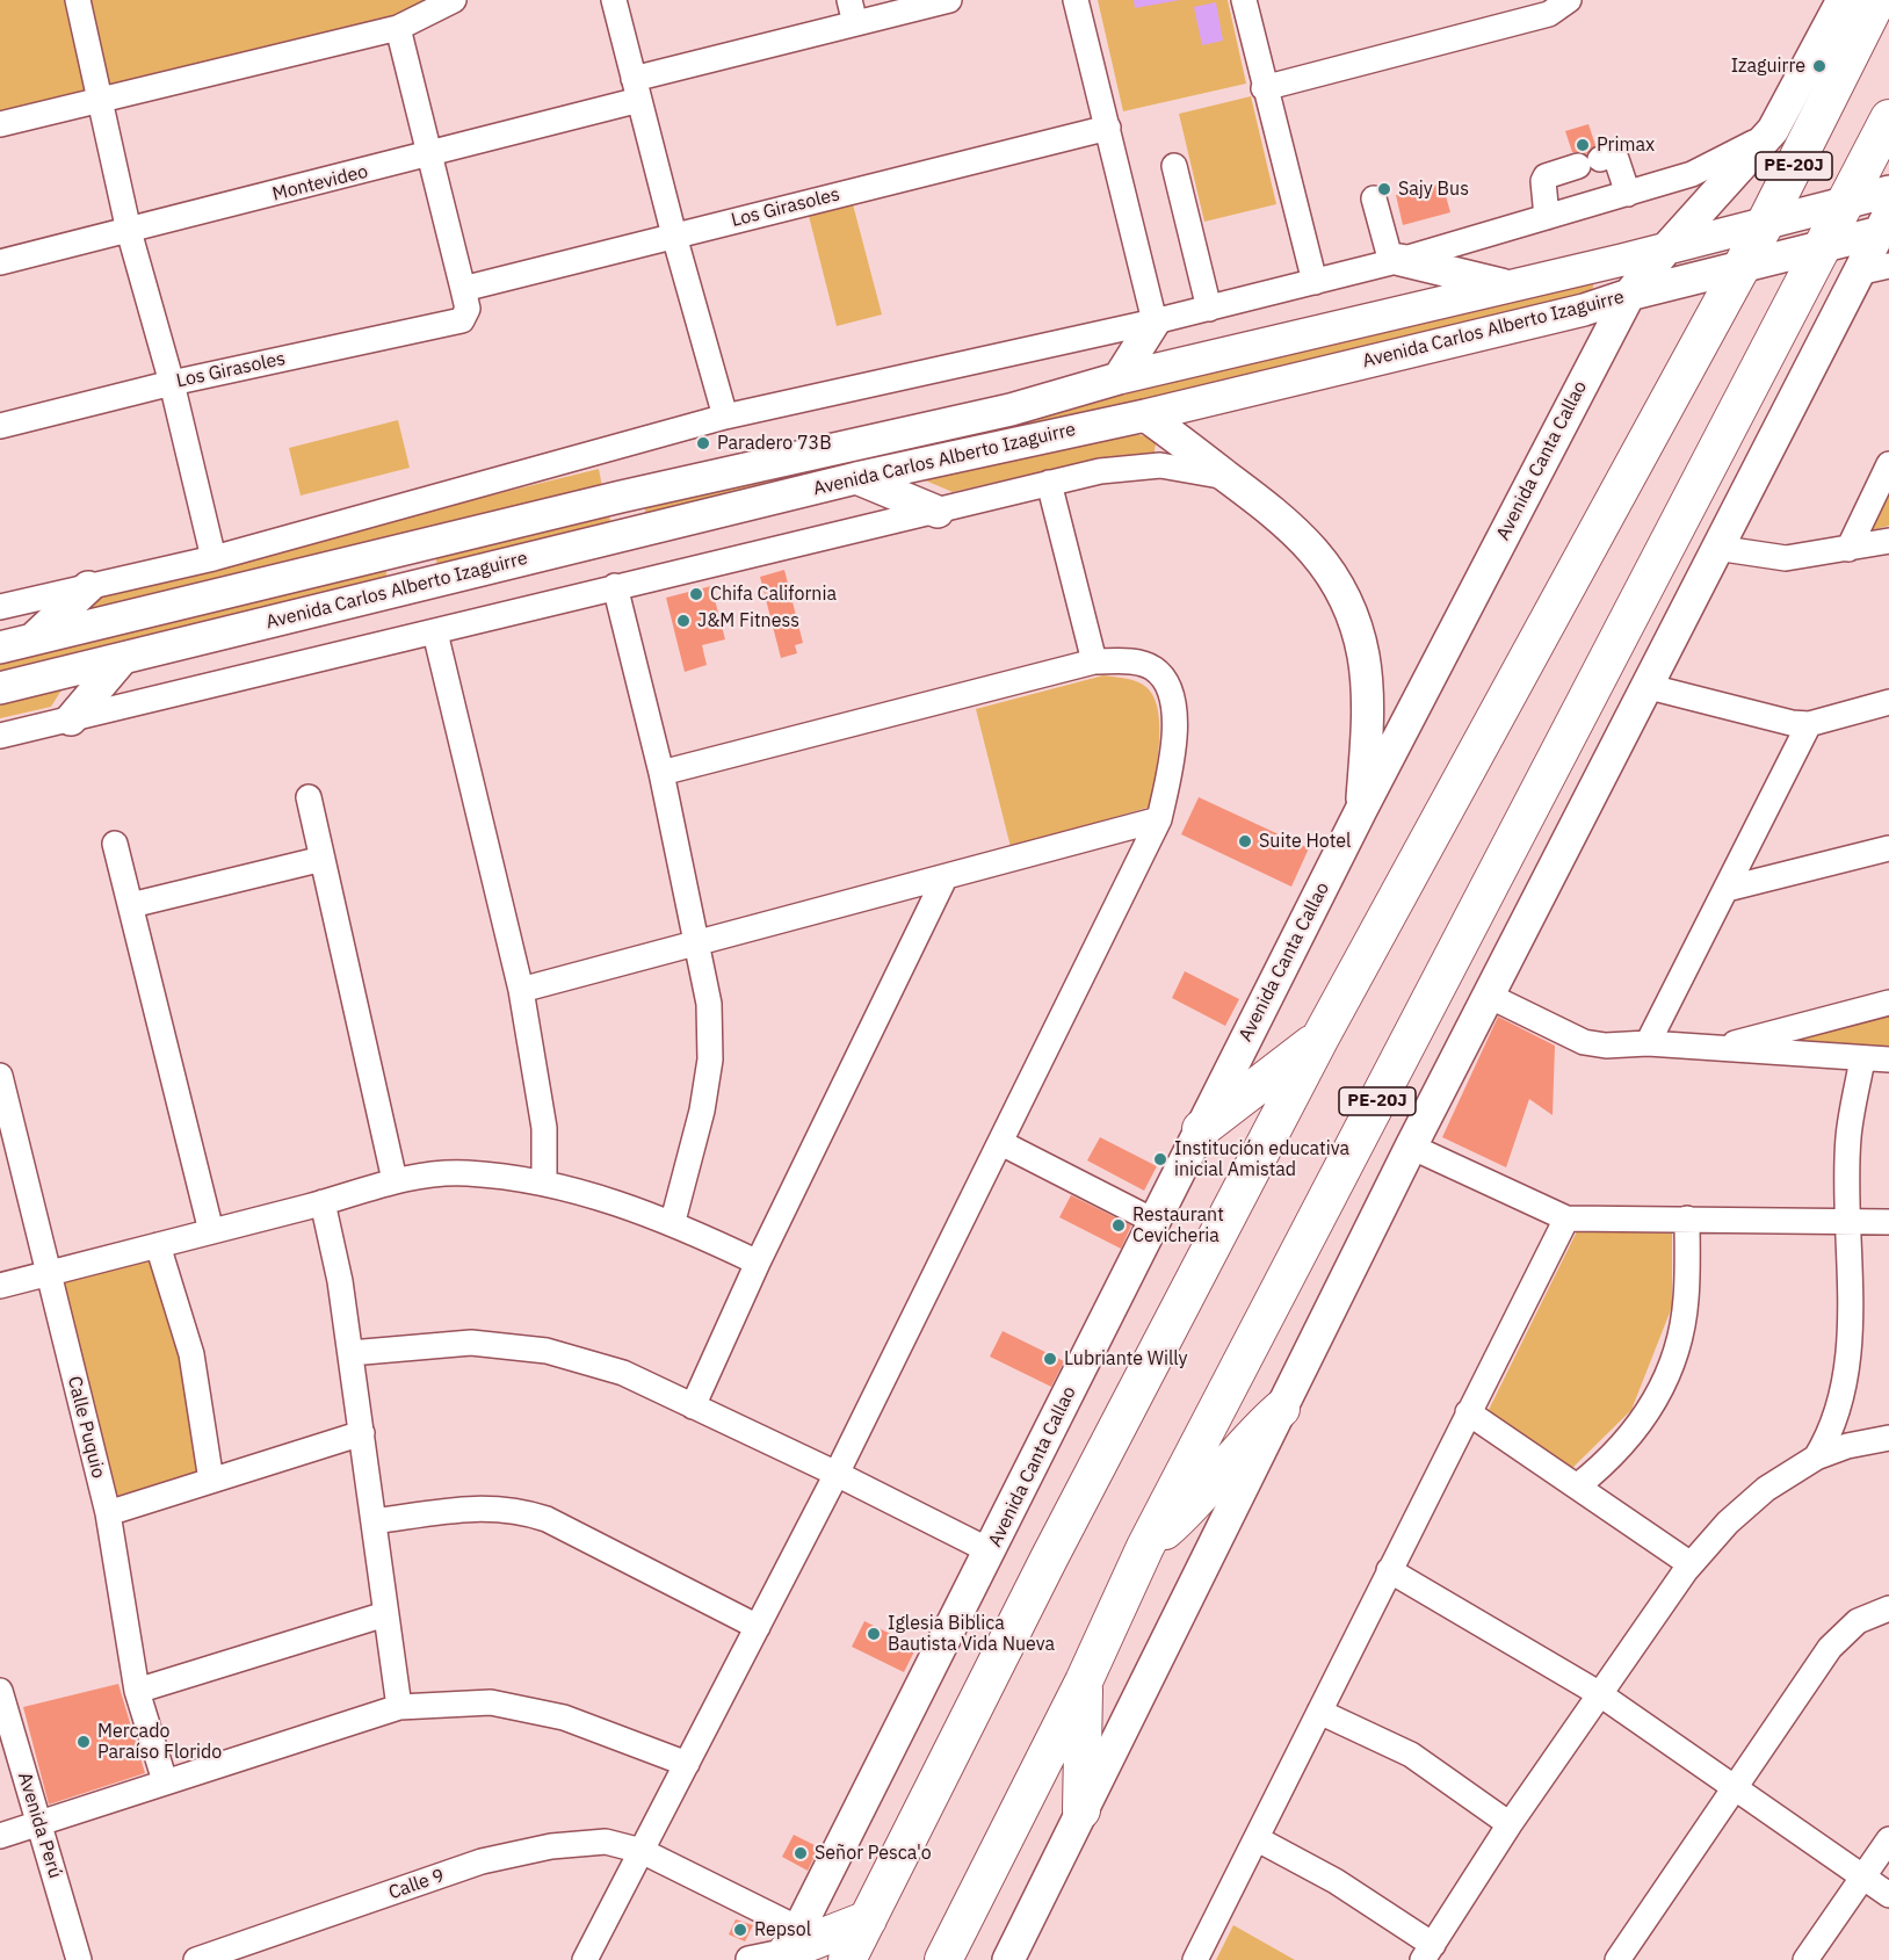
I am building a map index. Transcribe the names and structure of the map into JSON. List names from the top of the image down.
{
  "streets": {
    "highway": ["PE-20J"],
    "main road": ["Avenida Carlos Alberto Izaguirre", "Avenida Canta Callao"],
    "street": [
      "Montevideo",
      "Los Girasoles",
      "Calle Puquio",
      "Avenida Perú",
      "Calle 9"
    ]
  },
  "crossings": [
    ["PE-20J", "Avenida Carlos Alberto Izaguirre"],
    ["Avenida Carlos Alberto Izaguirre", "Avenida Canta Callao"],
    ["Avenida Canta Callao", "Calle 9"]
  ],
  "places": [
    "Izaguirre",
    "Primax",
    "Sajy Bus",
    "Paradero 73B",
    "Chifa California",
    "J&M Fitness",
    "Suite Hotel",
    "Institución educativa inicial Amistad",
    "Restaurant Cevicheria",
    "Lubriante Willy",
    "Iglesia Biblica Bautista Vida Nueva",
    "Mercado Paraíso Florido",
    "Señor Pesca'o",
    "Repsol"
  ]
}
